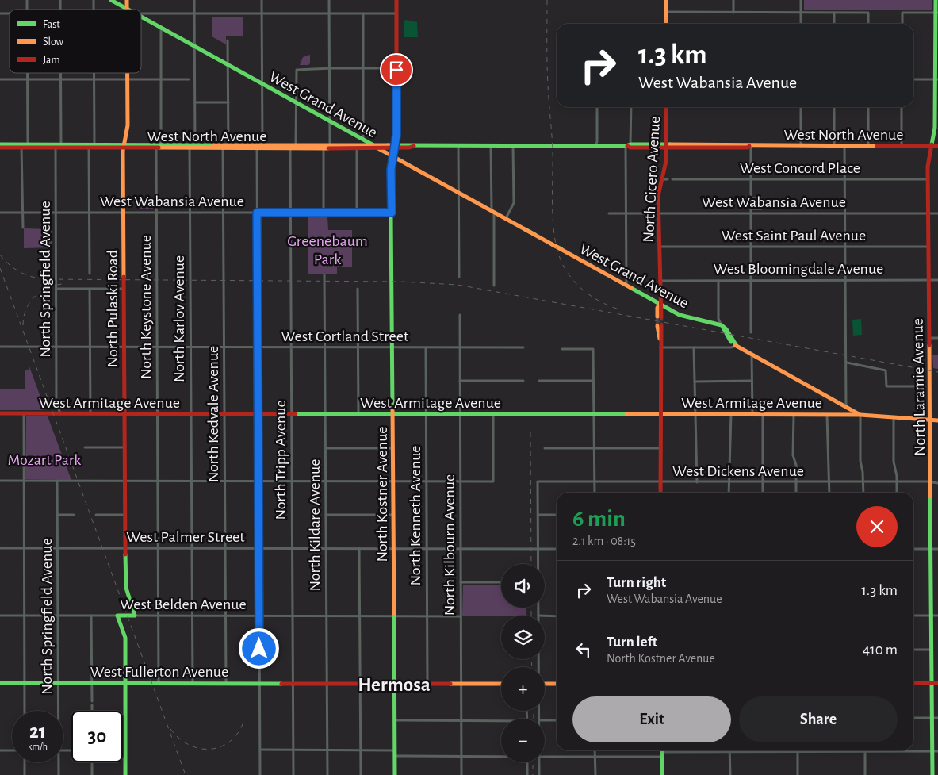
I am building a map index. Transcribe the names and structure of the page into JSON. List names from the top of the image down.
{
  "streets": {
    "main road": [
      "West Grand Avenue",
      "West North Avenue",
      "North Cicero Avenue",
      "North Pulaski Road",
      "North Laramie Avenue",
      "West Armitage Avenue",
      "North Kostner Avenue",
      "West Belden Avenue",
      "West Fullerton Avenue"
    ],
    "street": [
      "West Concord Place",
      "West Wabansia Avenue",
      "West Saint Paul Avenue",
      "West Bloomingdale Avenue",
      "North Springfield Avenue",
      "North Keystone Avenue",
      "North Karlov Avenue",
      "West Cortland Street",
      "North Kedvale Avenue",
      "North Tripp Avenue",
      "West Dickens Avenue",
      "North Kenneth Avenue",
      "North Kildare Avenue",
      "West Palmer Street",
      "North Kilbourn Avenue"
    ]
  },
  "crossings": [
    ["West Grand Avenue", "West North Avenue"],
    ["West Grand Avenue", "North Cicero Avenue"],
    ["West Grand Avenue", "North Pulaski Road"],
    ["West Grand Avenue", "North Kostner Avenue"],
    ["West North Avenue", "North Cicero Avenue"],
    ["West North Avenue", "North Springfield Avenue"],
    ["West North Avenue", "North Keystone Avenue"],
    ["West North Avenue", "North Pulaski Road"],
    ["West North Avenue", "North Karlov Avenue"],
    ["West North Avenue", "North Laramie Avenue"],
    ["West North Avenue", "North Kedvale Avenue"],
    ["West North Avenue", "North Tripp Avenue"],
    ["West North Avenue", "North Kostner Avenue"],
    ["West Concord Place", "North Laramie Avenue"],
    ["North Cicero Avenue", "West Wabansia Avenue"],
    ["North Cicero Avenue", "West Saint Paul Avenue"],
    ["North Cicero Avenue", "West Bloomingdale Avenue"],
    ["West Wabansia Avenue", "North Springfield Avenue"],
    ["West Wabansia Avenue", "North Keystone Avenue"],
    ["West Wabansia Avenue", "North Pulaski Road"],
    ["West Wabansia Avenue", "North Karlov Avenue"],
    ["West Wabansia Avenue", "North Laramie Avenue"],
    ["West Wabansia Avenue", "North Kedvale Avenue"],
    ["West Wabansia Avenue", "North Tripp Avenue"],
    ["West Wabansia Avenue", "North Kostner Avenue"],
    ["West Saint Paul Avenue", "North Laramie Avenue"],
    ["West Bloomingdale Avenue", "North Laramie Avenue"],
    ["North Springfield Avenue", "West Cortland Street"],
    ["North Springfield Avenue", "West Armitage Avenue"],
    ["North Springfield Avenue", "West Palmer Street"],
    ["North Springfield Avenue", "West Belden Avenue"],
    ["North Springfield Avenue", "West Fullerton Avenue"],
    ["North Keystone Avenue", "West Cortland Street"],
    ["North Keystone Avenue", "West Armitage Avenue"],
    ["North Keystone Avenue", "West Palmer Street"],
    ["North Keystone Avenue", "West Belden Avenue"],
    ["North Keystone Avenue", "West Fullerton Avenue"],
    ["North Pulaski Road", "West Cortland Street"],
    ["North Pulaski Road", "West Armitage Avenue"],
    ["North Pulaski Road", "West Palmer Street"],
    ["North Pulaski Road", "West Belden Avenue"],
    ["North Karlov Avenue", "West Cortland Street"],
    ["North Karlov Avenue", "West Armitage Avenue"],
    ["North Karlov Avenue", "West Palmer Street"],
    ["North Karlov Avenue", "West Belden Avenue"],
    ["North Karlov Avenue", "West Fullerton Avenue"],
    ["West Cortland Street", "North Kedvale Avenue"],
    ["West Cortland Street", "North Tripp Avenue"],
    ["West Cortland Street", "North Kostner Avenue"],
    ["West Cortland Street", "North Kenneth Avenue"],
    ["West Cortland Street", "North Kildare Avenue"],
    ["West Cortland Street", "North Kilbourn Avenue"],
    ["North Laramie Avenue", "West Dickens Avenue"],
    ["West Armitage Avenue", "North Kedvale Avenue"],
    ["West Armitage Avenue", "North Tripp Avenue"],
    ["West Armitage Avenue", "North Kostner Avenue"],
    ["West Armitage Avenue", "North Kenneth Avenue"],
    ["West Armitage Avenue", "North Kildare Avenue"],
    ["West Armitage Avenue", "North Kilbourn Avenue"],
    ["North Kedvale Avenue", "West Palmer Street"],
    ["North Kedvale Avenue", "West Belden Avenue"],
    ["North Kedvale Avenue", "West Fullerton Avenue"],
    ["North Tripp Avenue", "West Palmer Street"],
    ["North Tripp Avenue", "West Belden Avenue"],
    ["North Tripp Avenue", "West Fullerton Avenue"],
    ["North Kostner Avenue", "West Palmer Street"],
    ["North Kostner Avenue", "West Belden Avenue"],
    ["North Kostner Avenue", "West Fullerton Avenue"],
    ["North Kenneth Avenue", "West Palmer Street"],
    ["North Kenneth Avenue", "West Belden Avenue"],
    ["North Kenneth Avenue", "West Fullerton Avenue"],
    ["North Kildare Avenue", "West Palmer Street"],
    ["North Kildare Avenue", "West Belden Avenue"],
    ["North Kildare Avenue", "West Fullerton Avenue"],
    ["West Palmer Street", "North Kilbourn Avenue"],
    ["North Kilbourn Avenue", "West Belden Avenue"],
    ["North Kilbourn Avenue", "West Fullerton Avenue"]
  ],
  "districts": ["Hermosa"],
  "parks": ["Greenebaum Park", "Mozart Park"],
  "legend": ["Fast", "Slow", "Jam"],
  "page": {
    "turn": ["1.3 km", "West Wabansia Avenue"],
    "heading": ["6 min", "2.1 km · 08:15"],
    "list": [
      {
        "name": "Turn right",
        "note": "West Wabansia Avenue",
        "value": "1.3 km"
      },
      {
        "name": "Turn left",
        "note": "North Kostner Avenue",
        "value": "410 m"
      }
    ],
    "map_buttons": ["+", "−"],
    "buttons": ["Exit", "Share"],
    "speed": "21 km/h",
    "limit": "30"
  }
}
